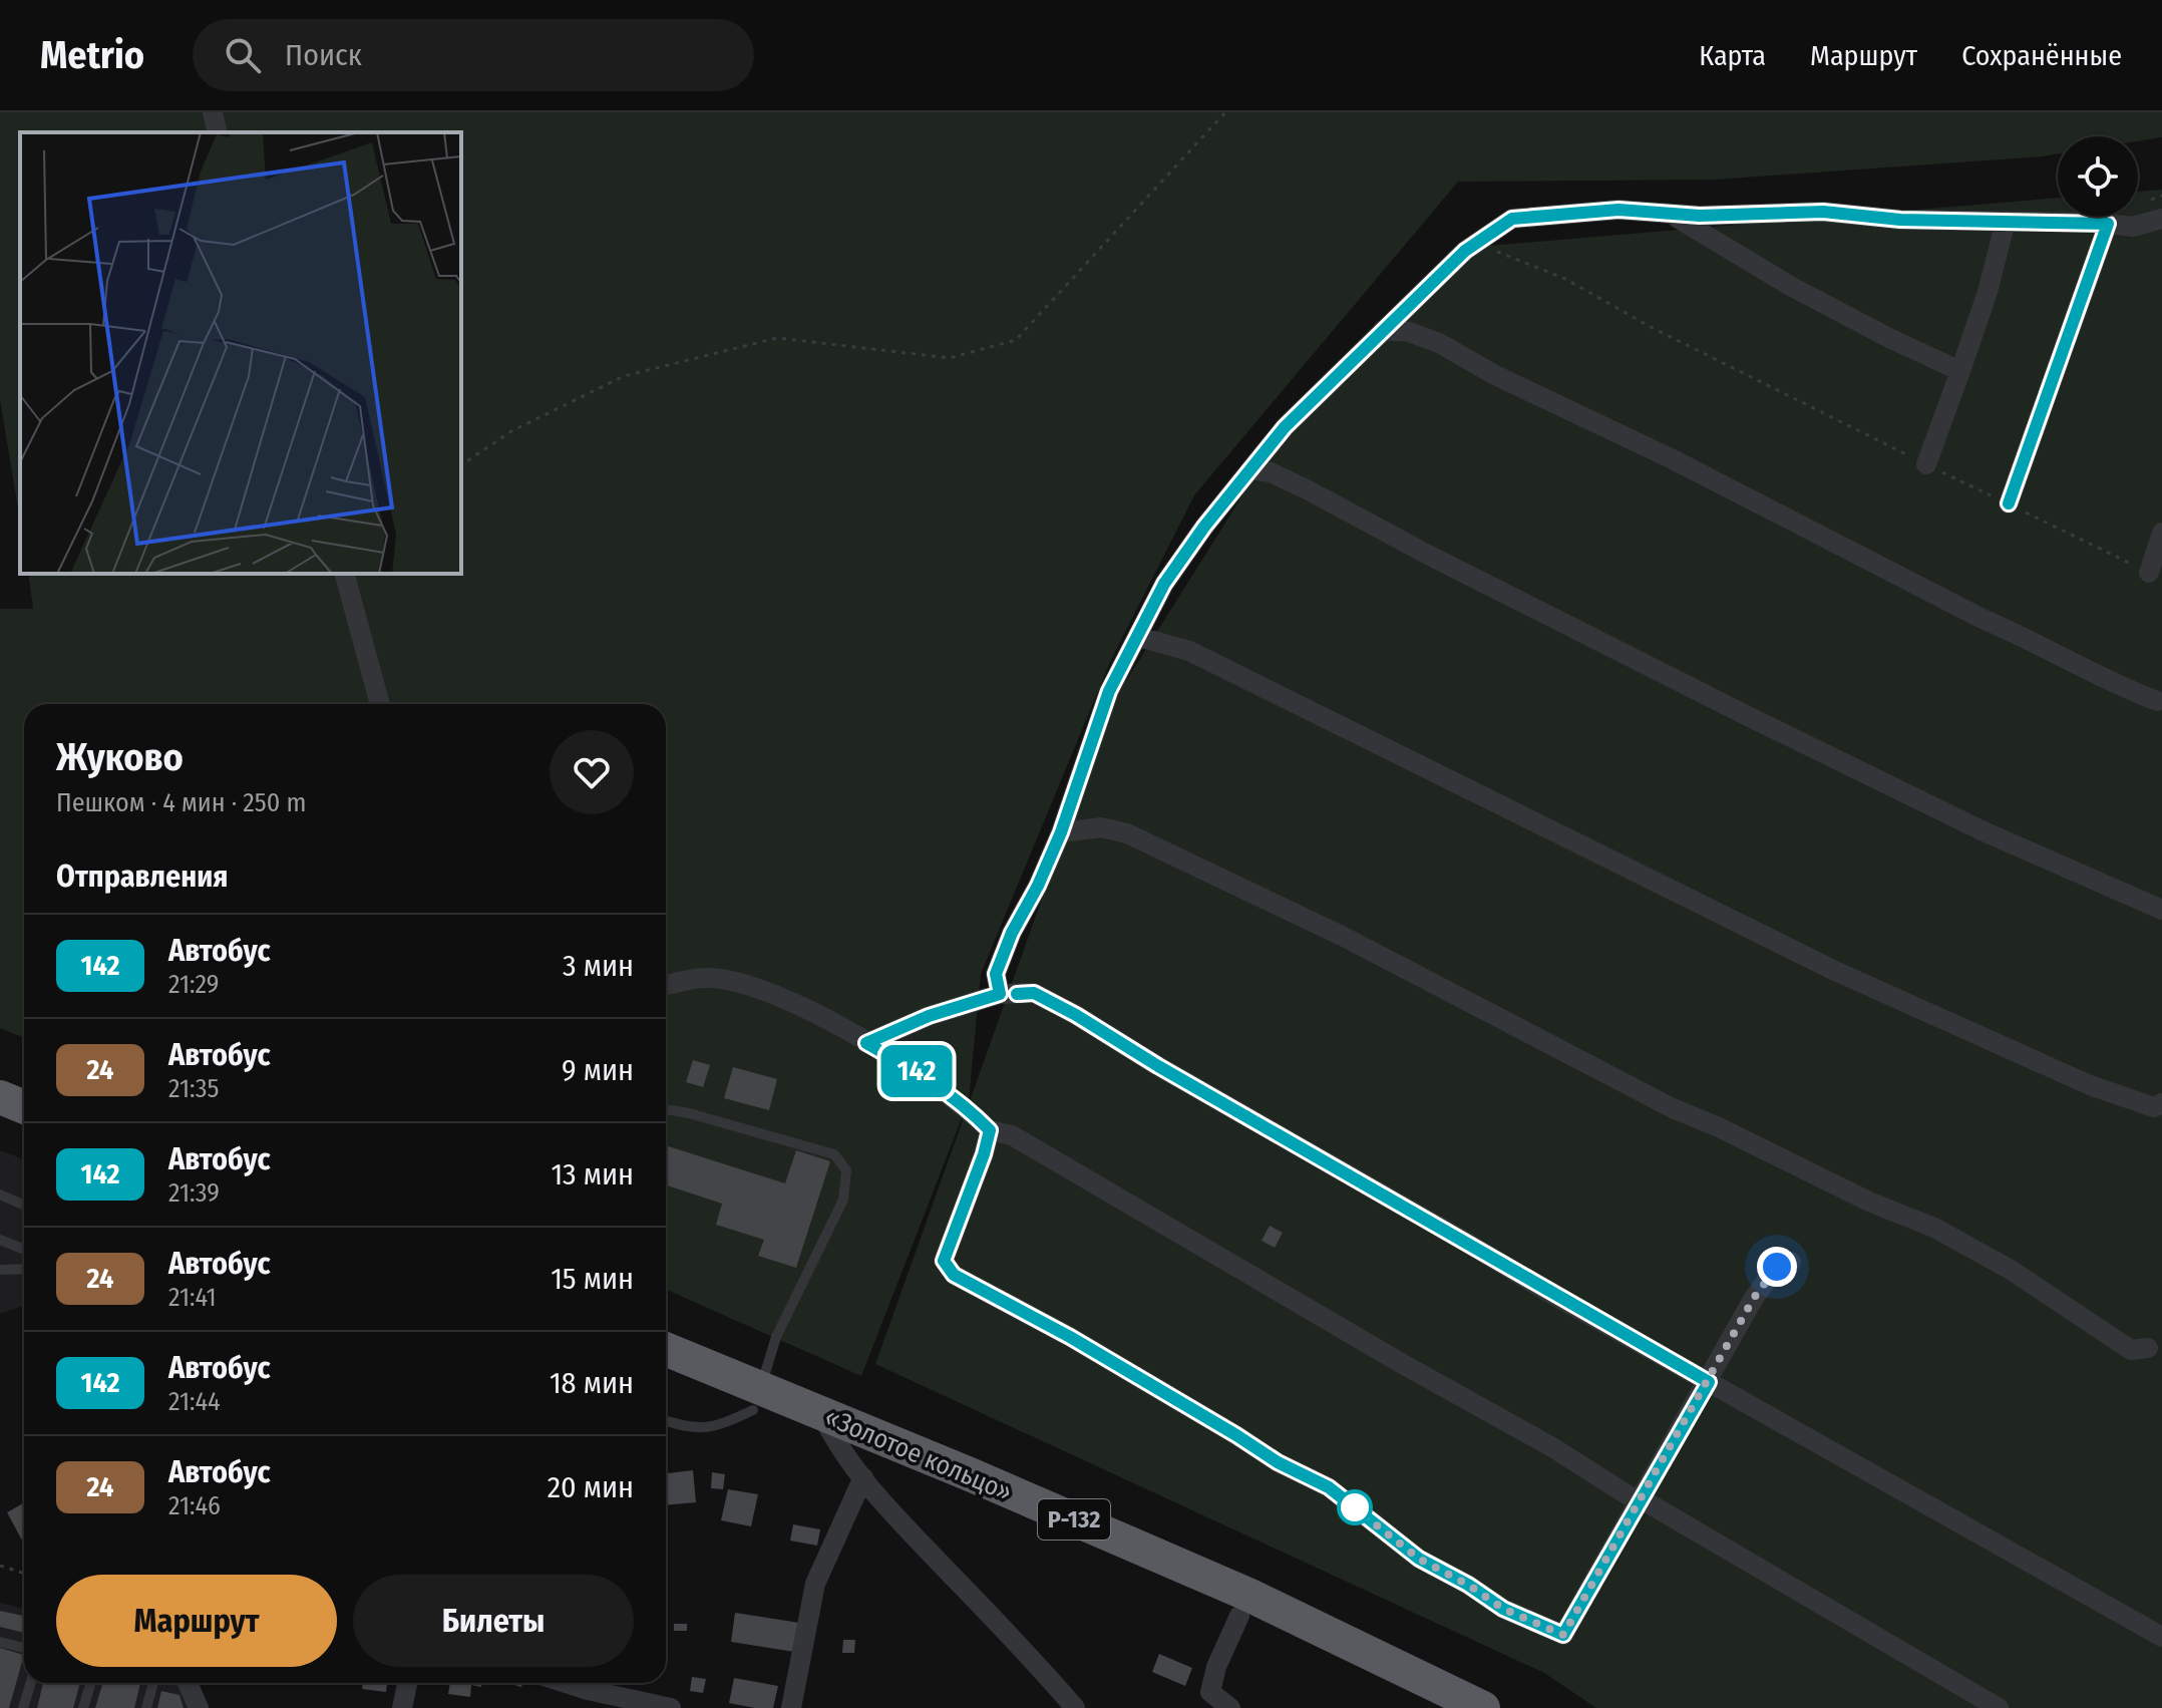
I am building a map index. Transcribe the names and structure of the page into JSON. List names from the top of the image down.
{
  "streets": {
    "highway": ["«Золотое кольцо»", "Р-132"]
  },
  "lines": ["bus line 142"],
  "page": {
    "header": "Metrio",
    "search": "Поиск",
    "nav": ["Карта", "Маршрут", "Сохранённые"],
    "on_map": "142",
    "heading": [
      ["Жуково", "Пешком · 4 мин · 250 m"],
      "Отправления"
    ],
    "list": [
      {
        "mark": "142",
        "name": "Автобус",
        "note": "21:29",
        "value": "3 мин"
      },
      {
        "mark": "24",
        "name": "Автобус",
        "note": "21:35",
        "value": "9 мин"
      },
      {
        "mark": "142",
        "name": "Автобус",
        "note": "21:39",
        "value": "13 мин"
      },
      {
        "mark": "24",
        "name": "Автобус",
        "note": "21:41",
        "value": "15 мин"
      },
      {
        "mark": "142",
        "name": "Автобус",
        "note": "21:44",
        "value": "18 мин"
      },
      {
        "mark": "24",
        "name": "Автобус",
        "note": "21:46",
        "value": "20 мин"
      }
    ],
    "buttons": ["Маршрут", "Билеты"]
  }
}
